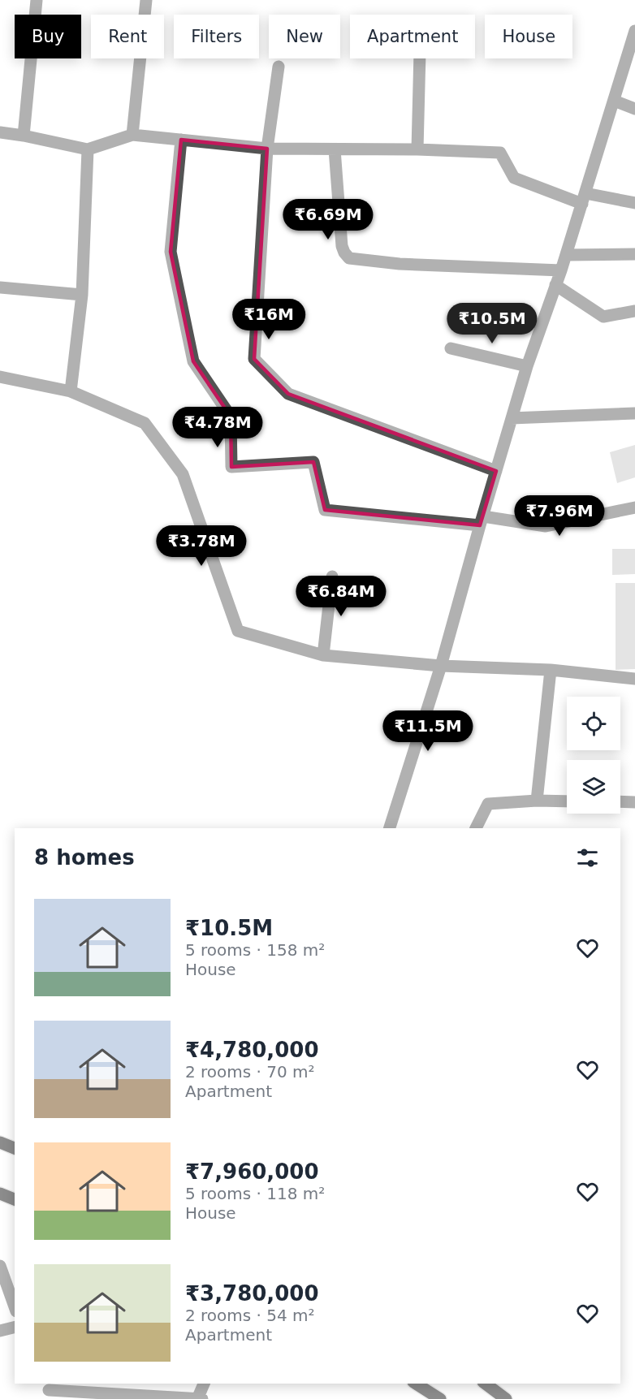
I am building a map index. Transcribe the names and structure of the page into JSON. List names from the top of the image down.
{
  "page": {
    "chip": [
      "Buy",
      "Rent",
      "Filters",
      "New",
      "Apartment",
      "House"
    ],
    "price": [
      "₹6.69M",
      "₹16M",
      "₹10.5M",
      "₹4.78M",
      "₹7.96M",
      "₹3.78M",
      "₹6.84M",
      "₹11.5M"
    ],
    "heading": "8 homes",
    "list": [
      {
        "name": "₹10.5M",
        "note": "5 rooms · 158 m² · House"
      },
      {
        "name": "₹4,780,000",
        "note": "2 rooms · 70 m² · Apartment"
      },
      {
        "name": "₹7,960,000",
        "note": "5 rooms · 118 m² · House"
      },
      {
        "name": "₹3,780,000",
        "note": "2 rooms · 54 m² · Apartment"
      }
    ]
  }
}
